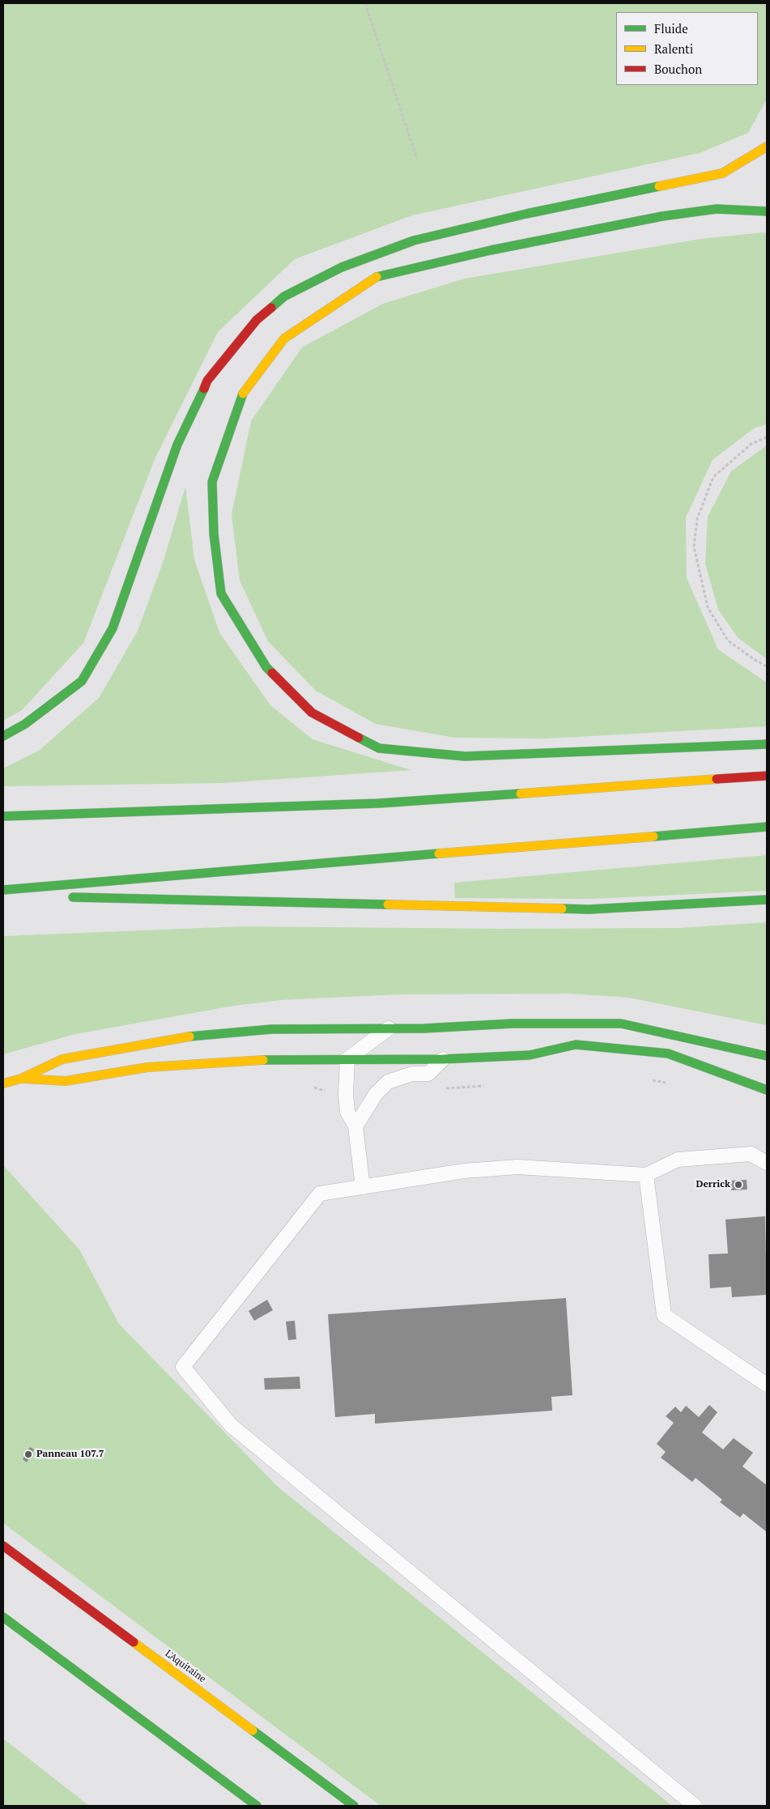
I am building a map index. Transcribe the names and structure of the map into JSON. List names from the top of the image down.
{
  "streets": {
    "main road": ["L'Aquitaine"]
  },
  "places": ["Derrick", "Panneau 107.7"],
  "legend": ["Fluide", "Ralenti", "Bouchon"]
}
